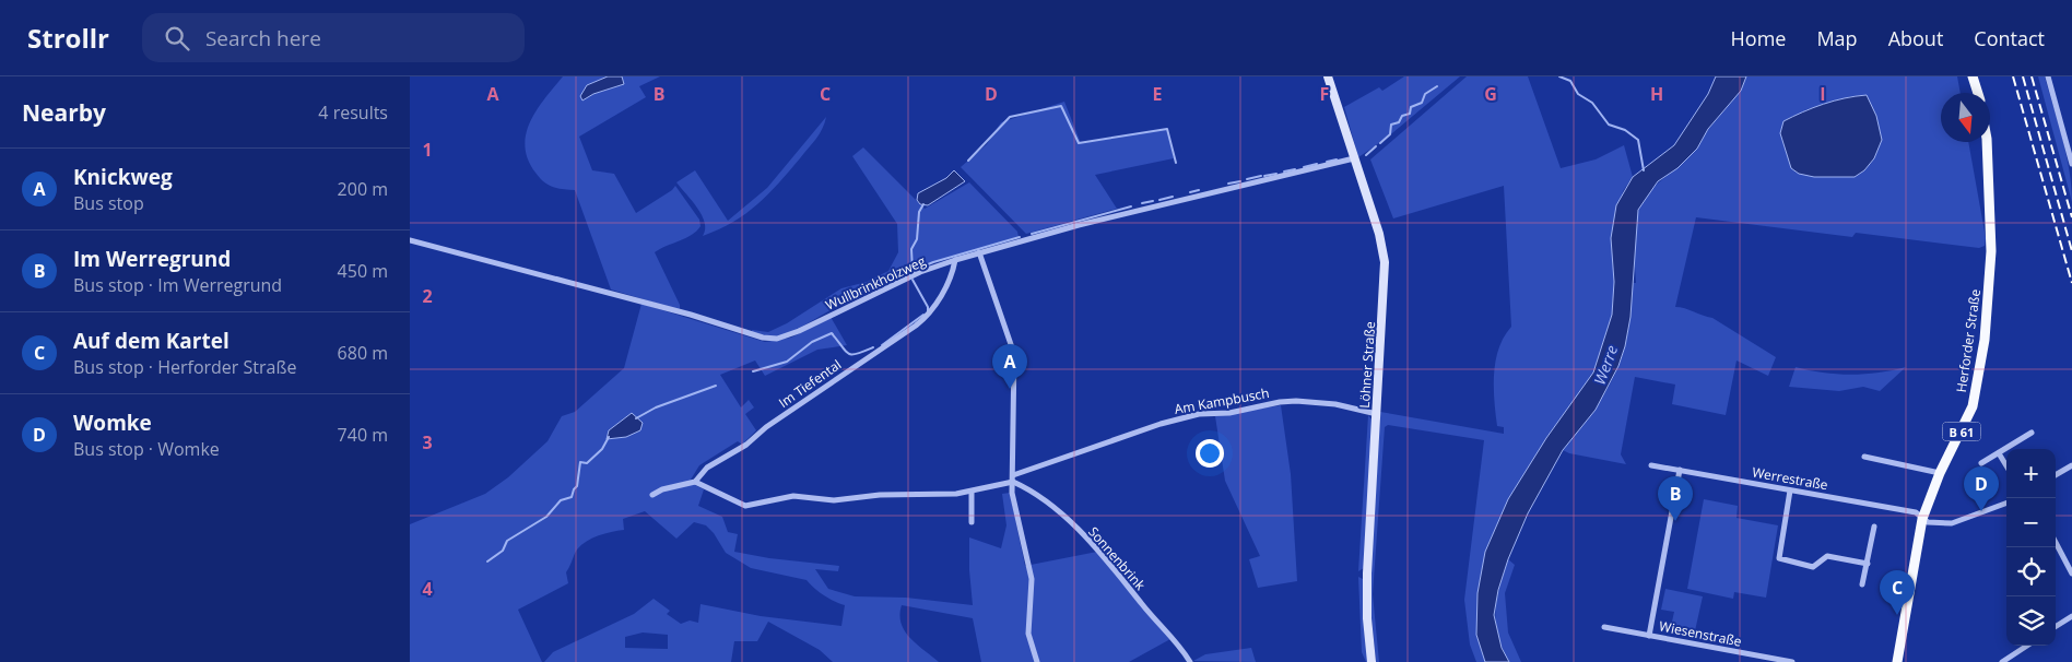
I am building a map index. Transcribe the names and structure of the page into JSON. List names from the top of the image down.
{
  "streets": {
    "main road": ["Herforder Straße", "Löhner Straße", "B 61"],
    "street": [
      "Wullbrinkholzweg",
      "Im Tiefental",
      "Am Kampbusch",
      "Werrestraße",
      "Sonnenbrink",
      "Wiesenstraße"
    ]
  },
  "crossings": [
    ["Wullbrinkholzweg", "Löhner Straße"],
    ["Wullbrinkholzweg", "Im Tiefental"],
    ["Herforder Straße", "Werrestraße"],
    ["Löhner Straße", "Am Kampbusch"],
    ["Im Tiefental", "Am Kampbusch"],
    ["Am Kampbusch", "Sonnenbrink"]
  ],
  "water": ["Werre"],
  "north": "bottom",
  "page": {
    "header": "Strollr",
    "search": "Search here",
    "nav": [
      "Home",
      "Map",
      "About",
      "Contact"
    ],
    "heading": ["Nearby", "4 results"],
    "list": [
      {
        "mark": "A",
        "name": "Knickweg",
        "note": "Bus stop",
        "value": "200 m"
      },
      {
        "mark": "B",
        "name": "Im Werregrund",
        "note": "Bus stop · Im Werregrund",
        "value": "450 m"
      },
      {
        "mark": "C",
        "name": "Auf dem Kartel",
        "note": "Bus stop · Herforder Straße",
        "value": "680 m"
      },
      {
        "mark": "D",
        "name": "Womke",
        "note": "Bus stop · Womke",
        "value": "740 m"
      }
    ],
    "pins": [
      "A",
      "D",
      "B",
      "C"
    ],
    "map_buttons": ["+", "−"]
  },
  "grid": {
    "columns": [
      "A",
      "B",
      "C",
      "D",
      "E",
      "F",
      "G",
      "H",
      "I"
    ],
    "rows": [
      "1",
      "2",
      "3",
      "4"
    ]
  }
}
